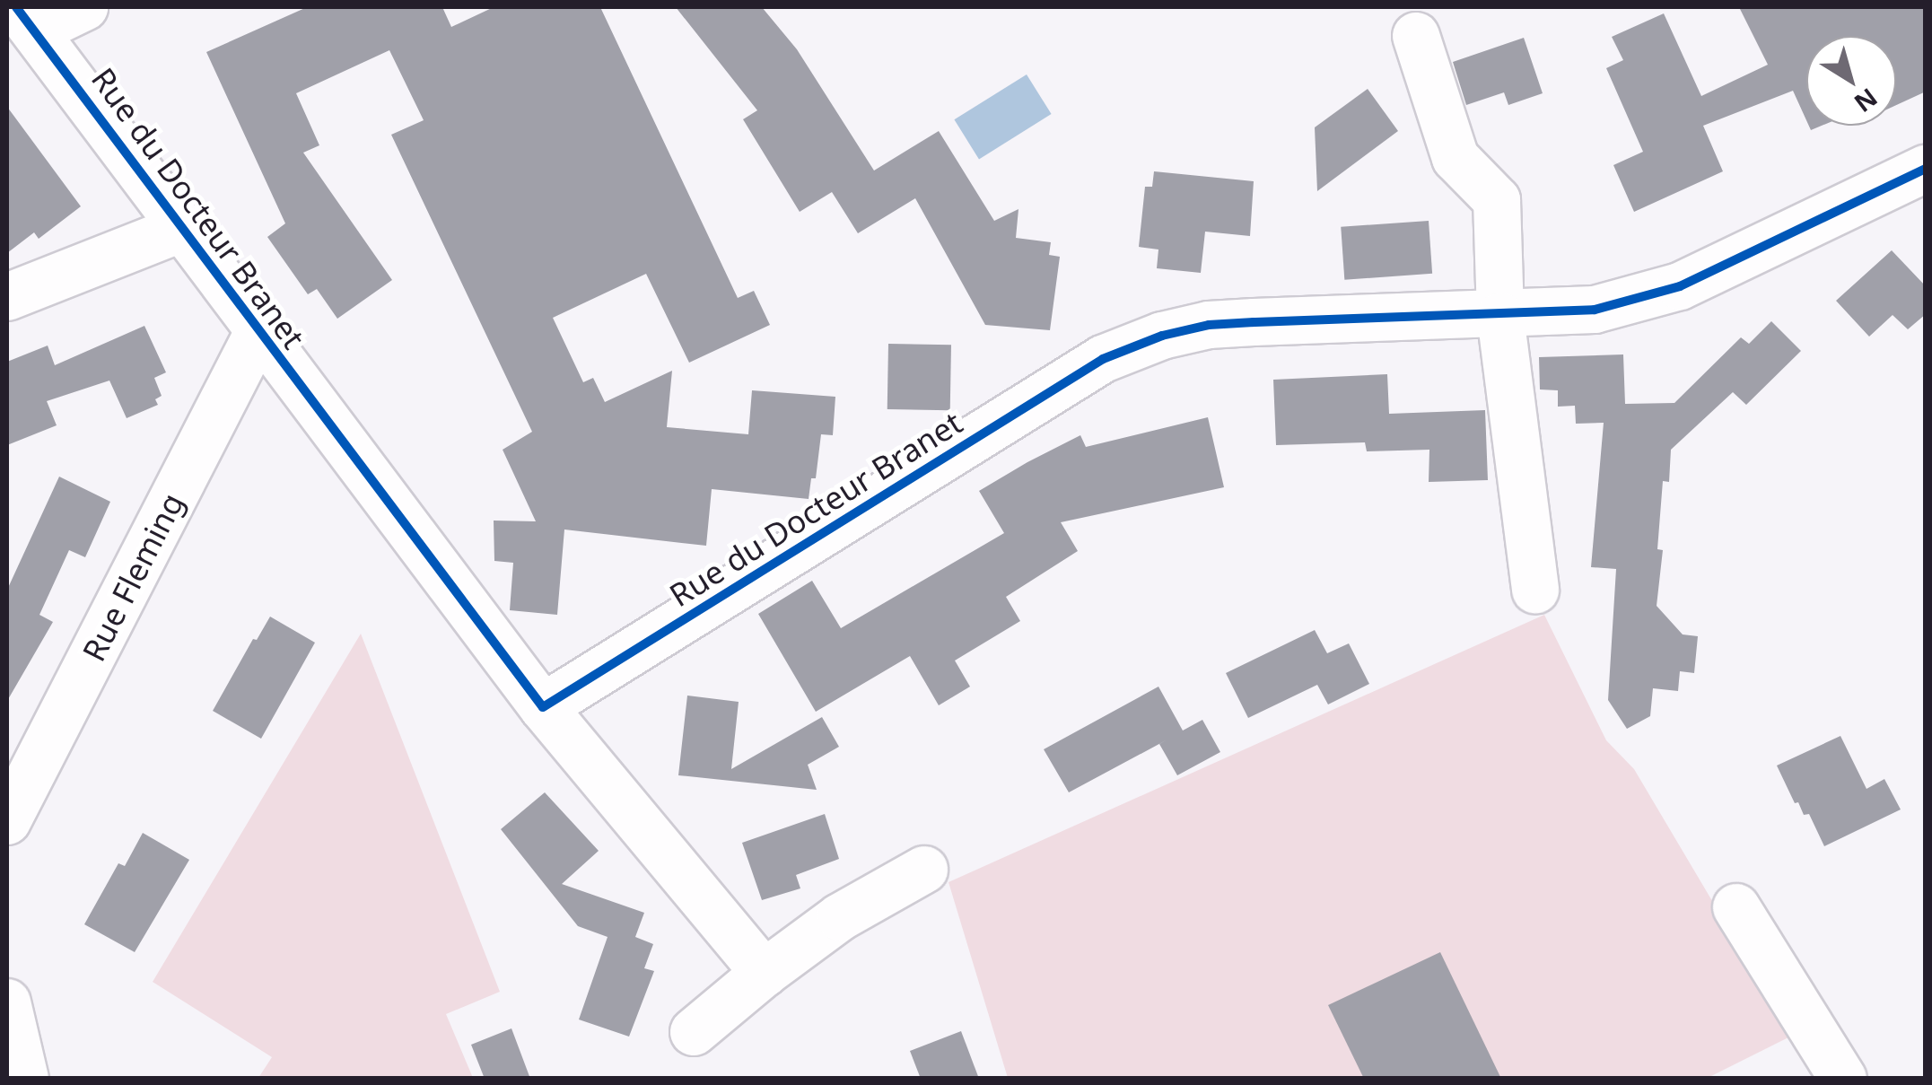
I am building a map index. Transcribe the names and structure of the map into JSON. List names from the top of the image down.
{
  "streets": {
    "street": ["Rue du Docteur Branet", "Rue Fleming"]
  },
  "crossings": [
    ["Rue du Docteur Branet", "Rue Fleming"]
  ],
  "north": "bottom right"
}
